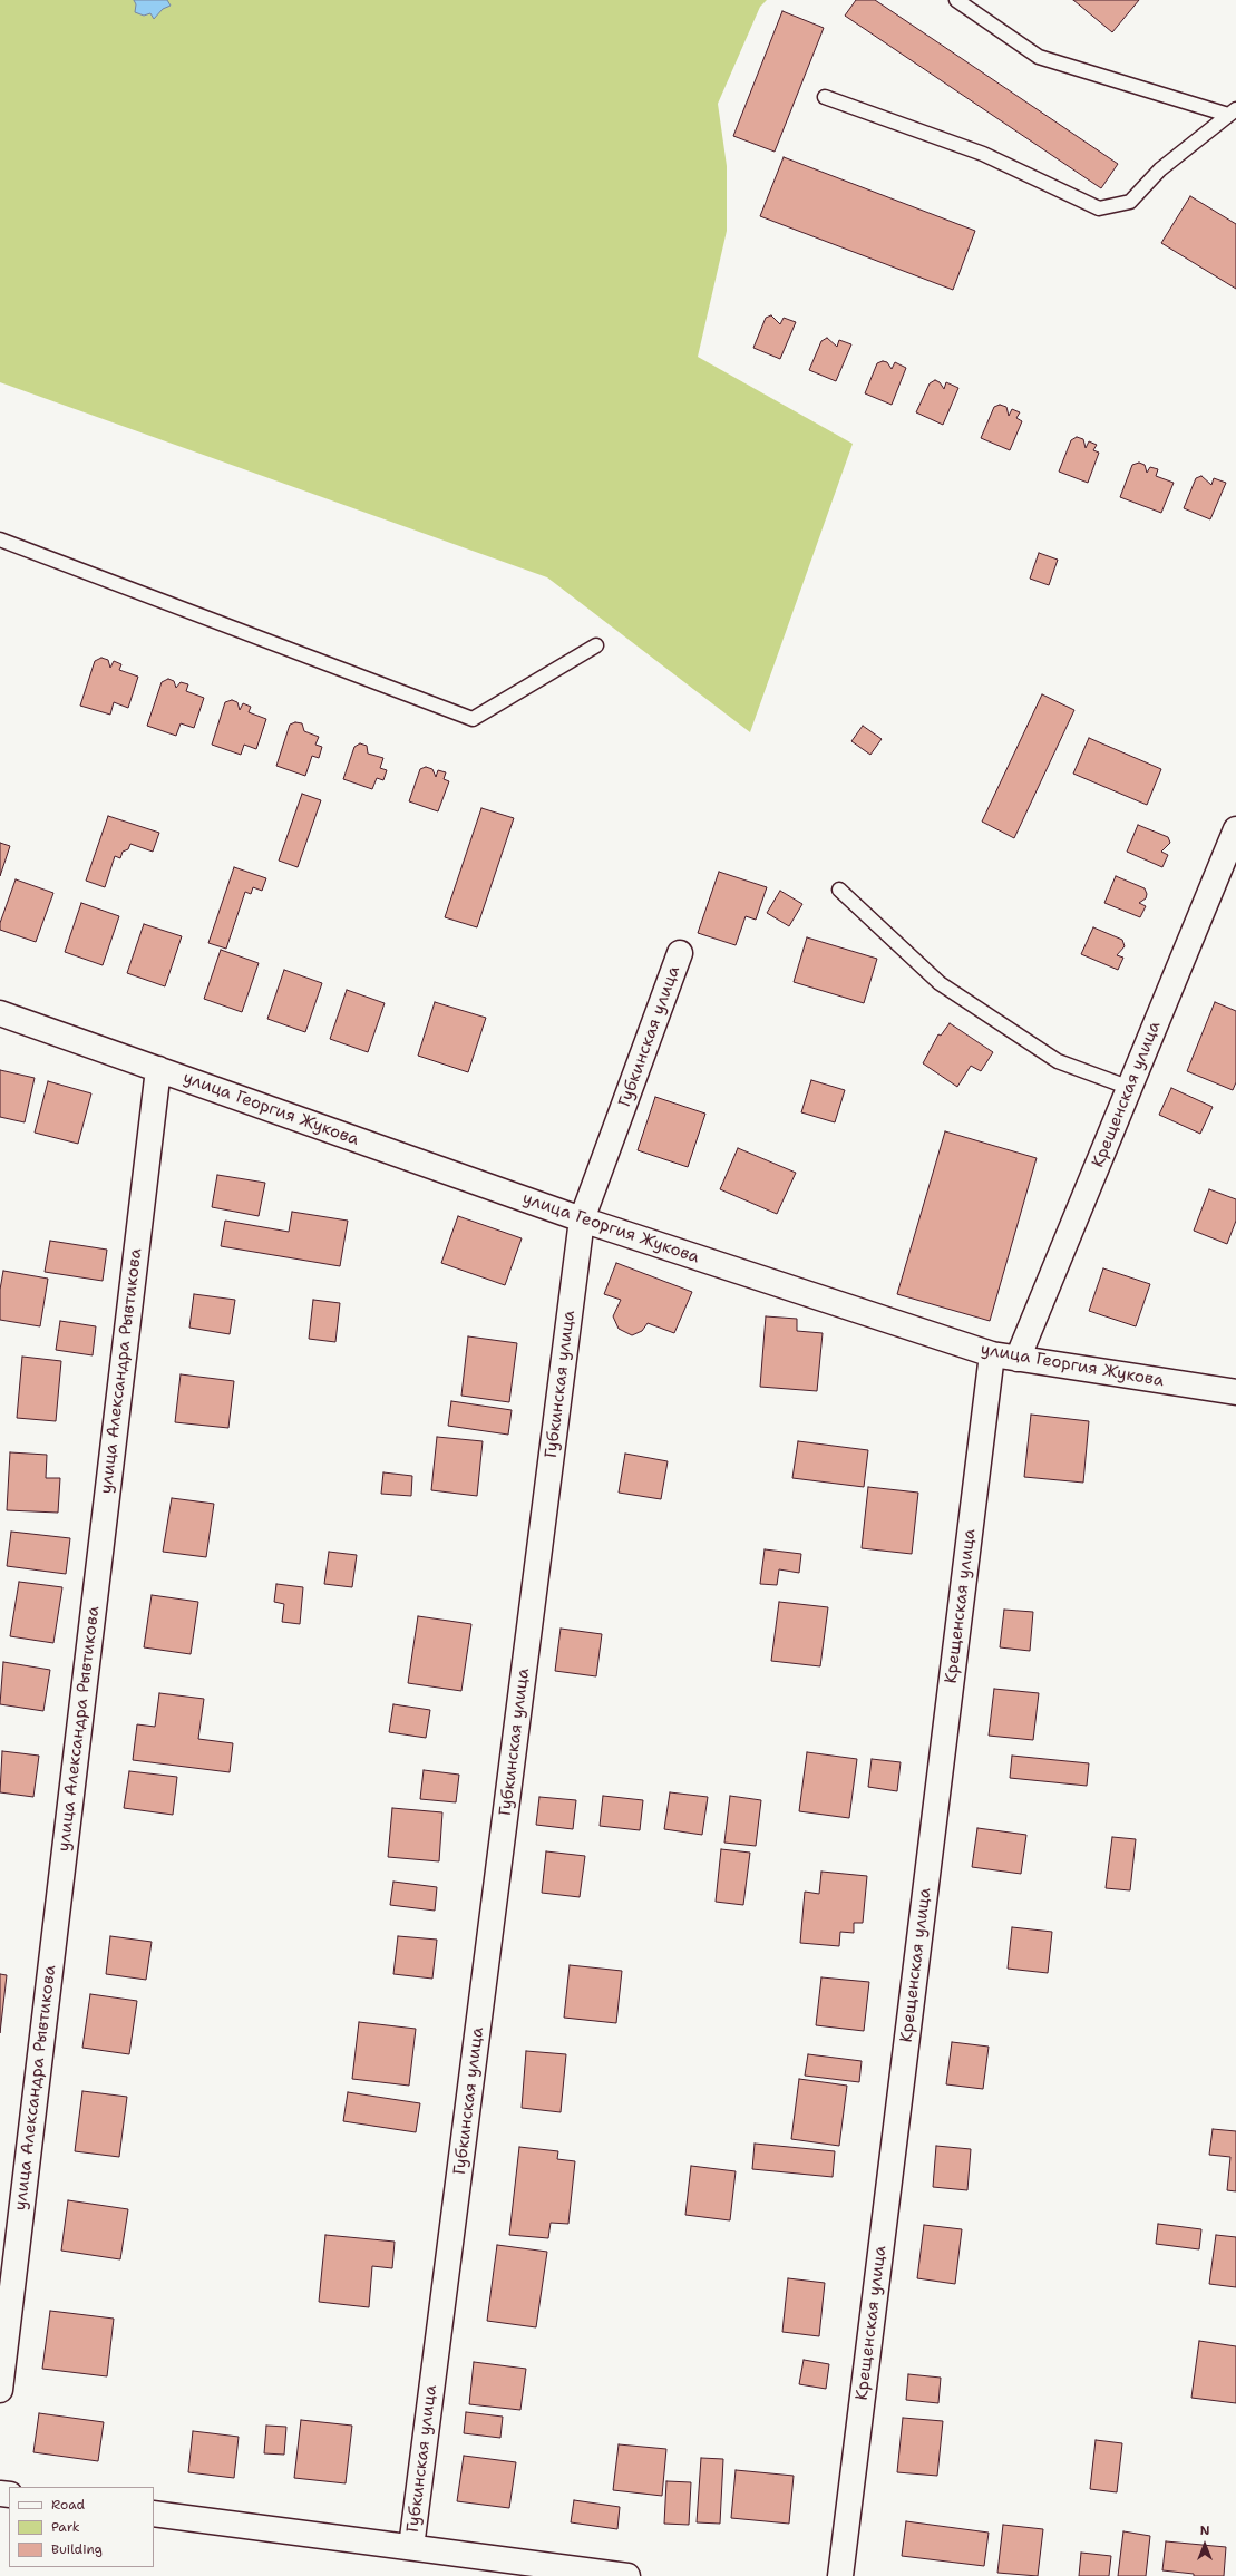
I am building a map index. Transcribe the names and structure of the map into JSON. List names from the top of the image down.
{
  "streets": {
    "street": [
      "Губкинская улица",
      "Крещенская улица",
      "улица Георгия Жукова",
      "улица Александра Рывтикова"
    ]
  },
  "crossings": [
    ["Губкинская улица", "улица Георгия Жукова"],
    ["Крещенская улица", "улица Георгия Жукова"],
    ["улица Георгия Жукова", "улица Александра Рывтикова"]
  ],
  "legend": ["Road", "Park", "Building"],
  "north": "top"
}
